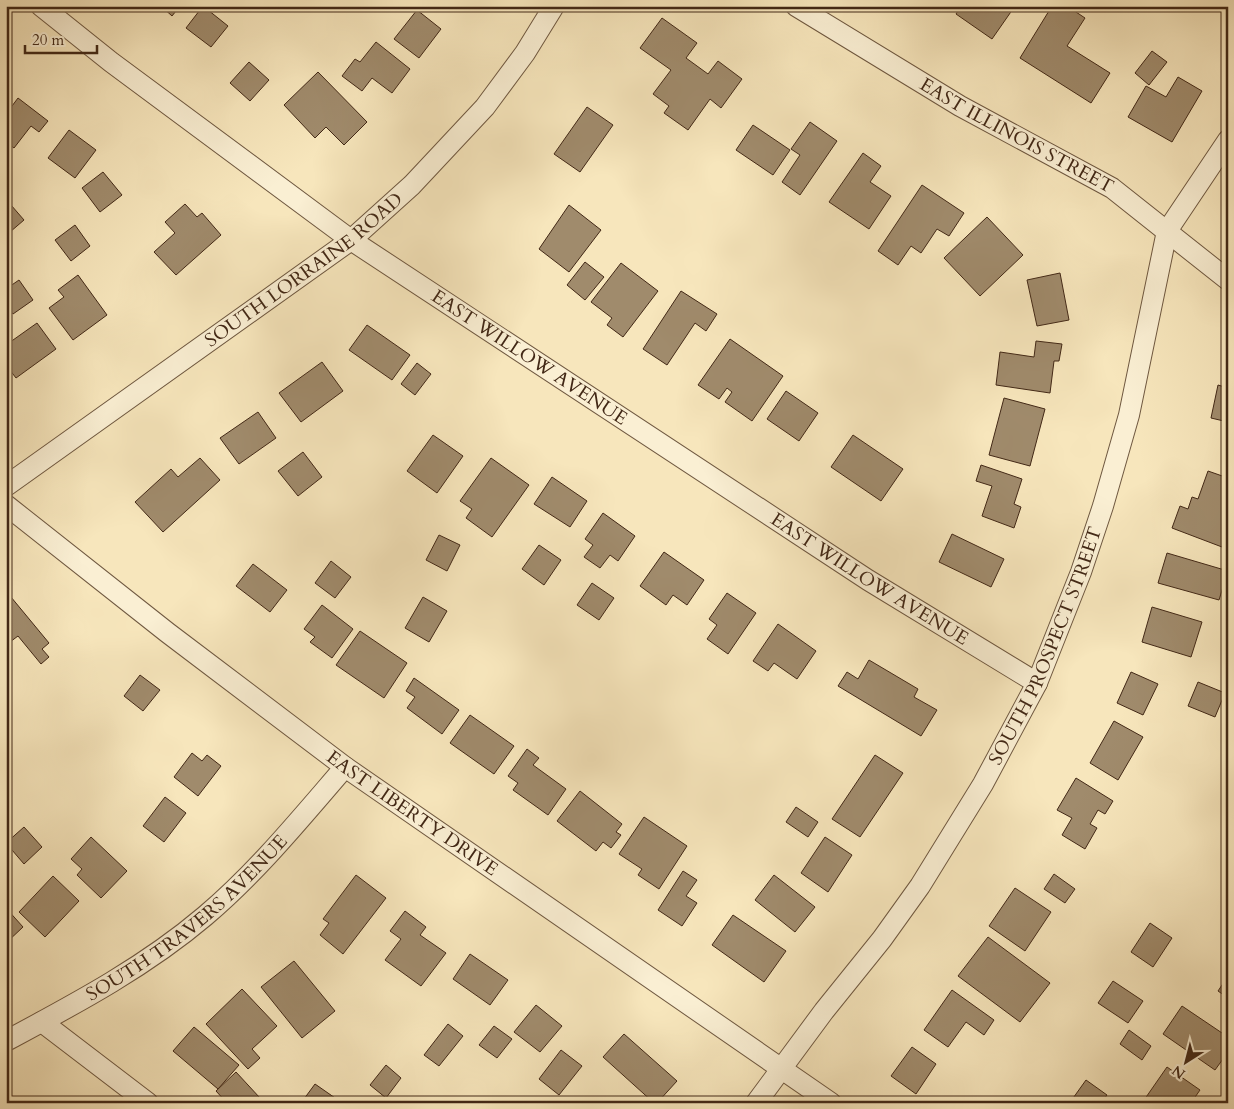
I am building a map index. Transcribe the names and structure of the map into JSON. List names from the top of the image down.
{
  "streets": {
    "street": [
      "EAST ILLINOIS STREET",
      "SOUTH LORRAINE ROAD",
      "EAST WILLOW AVENUE",
      "SOUTH PROSPECT STREET",
      "EAST LIBERTY DRIVE",
      "SOUTH TRAVERS AVENUE"
    ]
  },
  "crossings": [
    ["EAST ILLINOIS STREET", "SOUTH PROSPECT STREET"],
    ["SOUTH LORRAINE ROAD", "EAST WILLOW AVENUE"],
    ["EAST WILLOW AVENUE", "SOUTH PROSPECT STREET"],
    ["SOUTH PROSPECT STREET", "EAST LIBERTY DRIVE"],
    ["EAST LIBERTY DRIVE", "SOUTH TRAVERS AVENUE"]
  ],
  "scale_bar": "20 m",
  "north": "bottom left"
}
